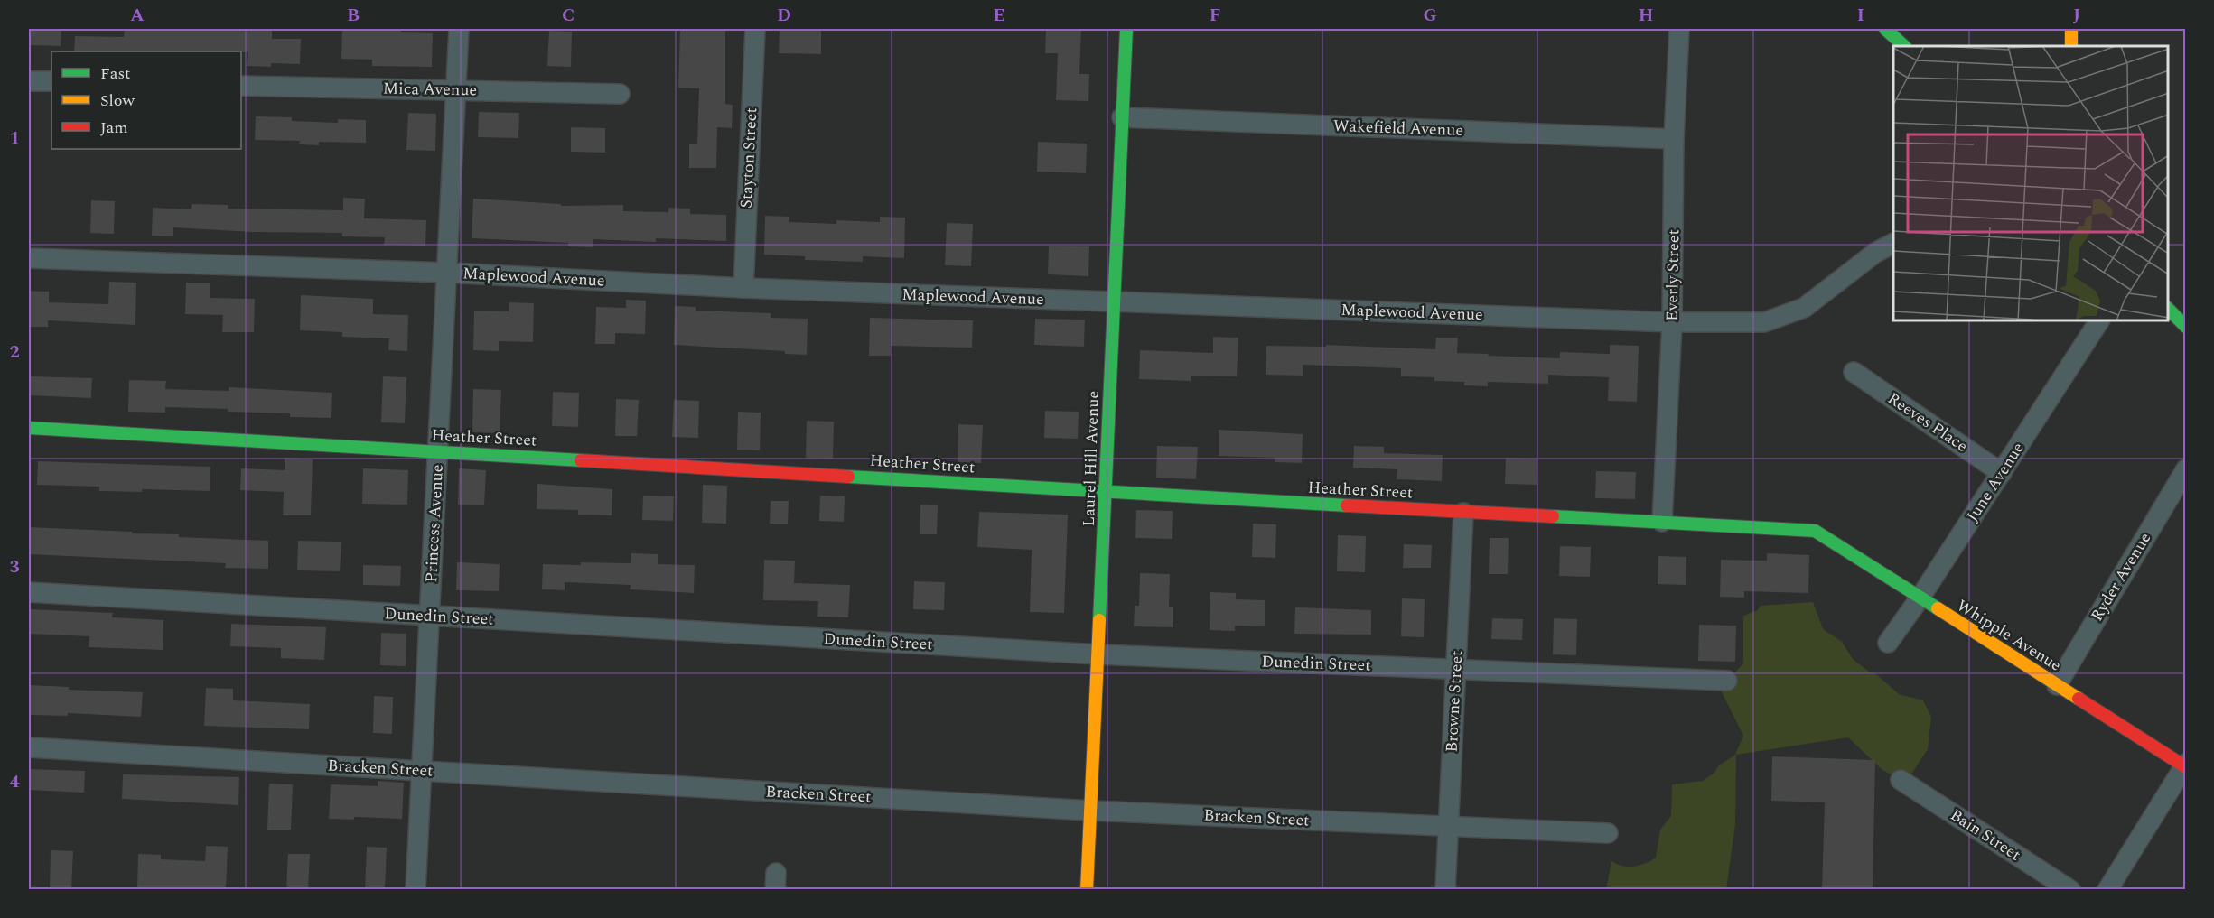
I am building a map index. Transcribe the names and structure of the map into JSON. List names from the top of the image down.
{
  "streets": {
    "street": [
      "Mica Avenue",
      "Wakefield Avenue",
      "Stayton Street",
      "Everly Street",
      "Maplewood Avenue",
      "Reeves Place",
      "Heather Street",
      "Laurel Hill Avenue",
      "June Avenue",
      "Princess Avenue",
      "Ryder Avenue",
      "Dunedin Street",
      "Whipple Avenue",
      "Browne Street",
      "Bracken Street",
      "Bain Street"
    ]
  },
  "crossings": [
    ["Mica Avenue", "Princess Avenue"],
    ["Wakefield Avenue", "Everly Street"],
    ["Wakefield Avenue", "Laurel Hill Avenue"],
    ["Stayton Street", "Maplewood Avenue"],
    ["Everly Street", "Maplewood Avenue"],
    ["Everly Street", "Heather Street"],
    ["Maplewood Avenue", "Laurel Hill Avenue"],
    ["Maplewood Avenue", "Princess Avenue"],
    ["Reeves Place", "June Avenue"],
    ["Heather Street", "Laurel Hill Avenue"],
    ["Heather Street", "Princess Avenue"],
    ["Heather Street", "Whipple Avenue"],
    ["Heather Street", "Browne Street"],
    ["Laurel Hill Avenue", "Dunedin Street"],
    ["Laurel Hill Avenue", "Bracken Street"],
    ["June Avenue", "Whipple Avenue"],
    ["Princess Avenue", "Dunedin Street"],
    ["Princess Avenue", "Bracken Street"],
    ["Ryder Avenue", "Whipple Avenue"],
    ["Dunedin Street", "Browne Street"],
    ["Browne Street", "Bracken Street"]
  ],
  "legend": ["Fast", "Slow", "Jam"],
  "grid": {
    "columns": [
      "A",
      "B",
      "C",
      "D",
      "E",
      "F",
      "G",
      "H",
      "I",
      "J"
    ],
    "rows": [
      "1",
      "2",
      "3",
      "4"
    ]
  }
}
